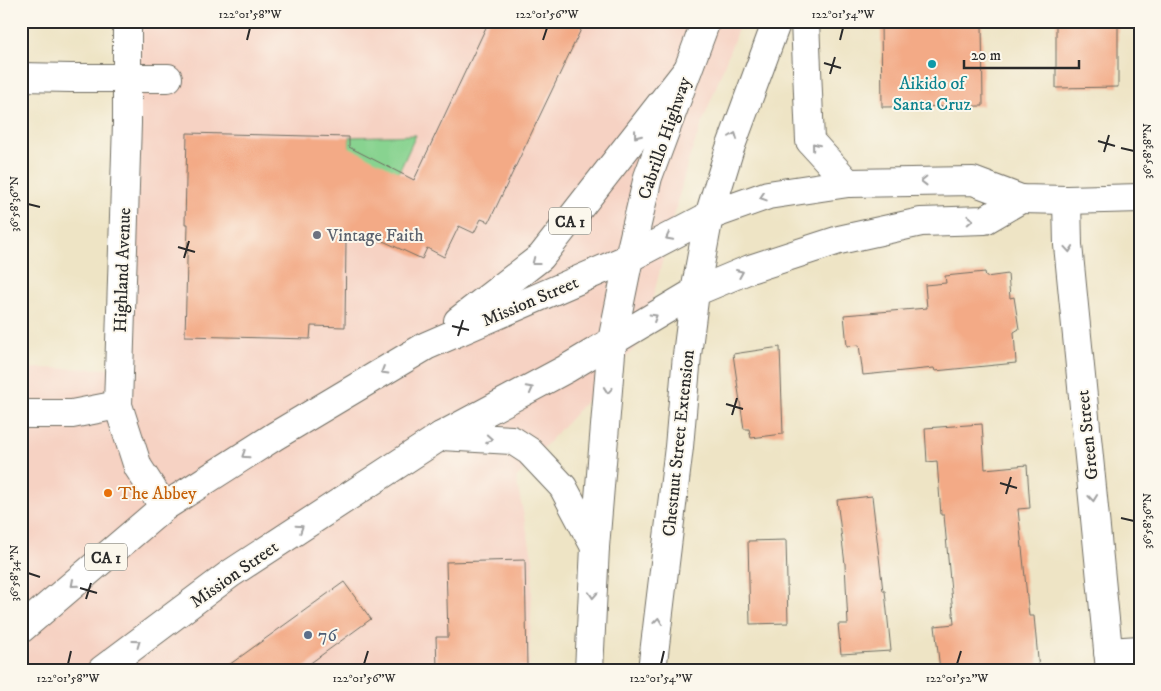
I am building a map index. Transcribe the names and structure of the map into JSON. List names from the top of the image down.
{
  "streets": {
    "main road": [
      "Cabrillo Highway",
      "CA 1",
      "Highland Avenue",
      "Mission Street",
      "Green Street",
      "Chestnut Street Extension"
    ]
  },
  "crossings": [
    ["Cabrillo Highway", "CA 1"],
    ["Cabrillo Highway", "Mission Street"],
    ["CA 1", "Mission Street"],
    ["Highland Avenue", "Mission Street"],
    ["Mission Street", "Green Street"],
    ["Mission Street", "Chestnut Street Extension"]
  ],
  "one_way": ["Green Street"],
  "places": [
    "Aikido of Santa Cruz",
    "Vintage Faith",
    "The Abbey",
    "76"
  ],
  "scale_bar": "20 m",
  "coordinates": [
    "122°01'58\"W",
    "122°01'56\"W",
    "122°01'54\"W",
    "36°58'38\"N",
    "36°58'36\"N",
    "36°58'34\"N",
    "122°01'52\"W"
  ]
}
